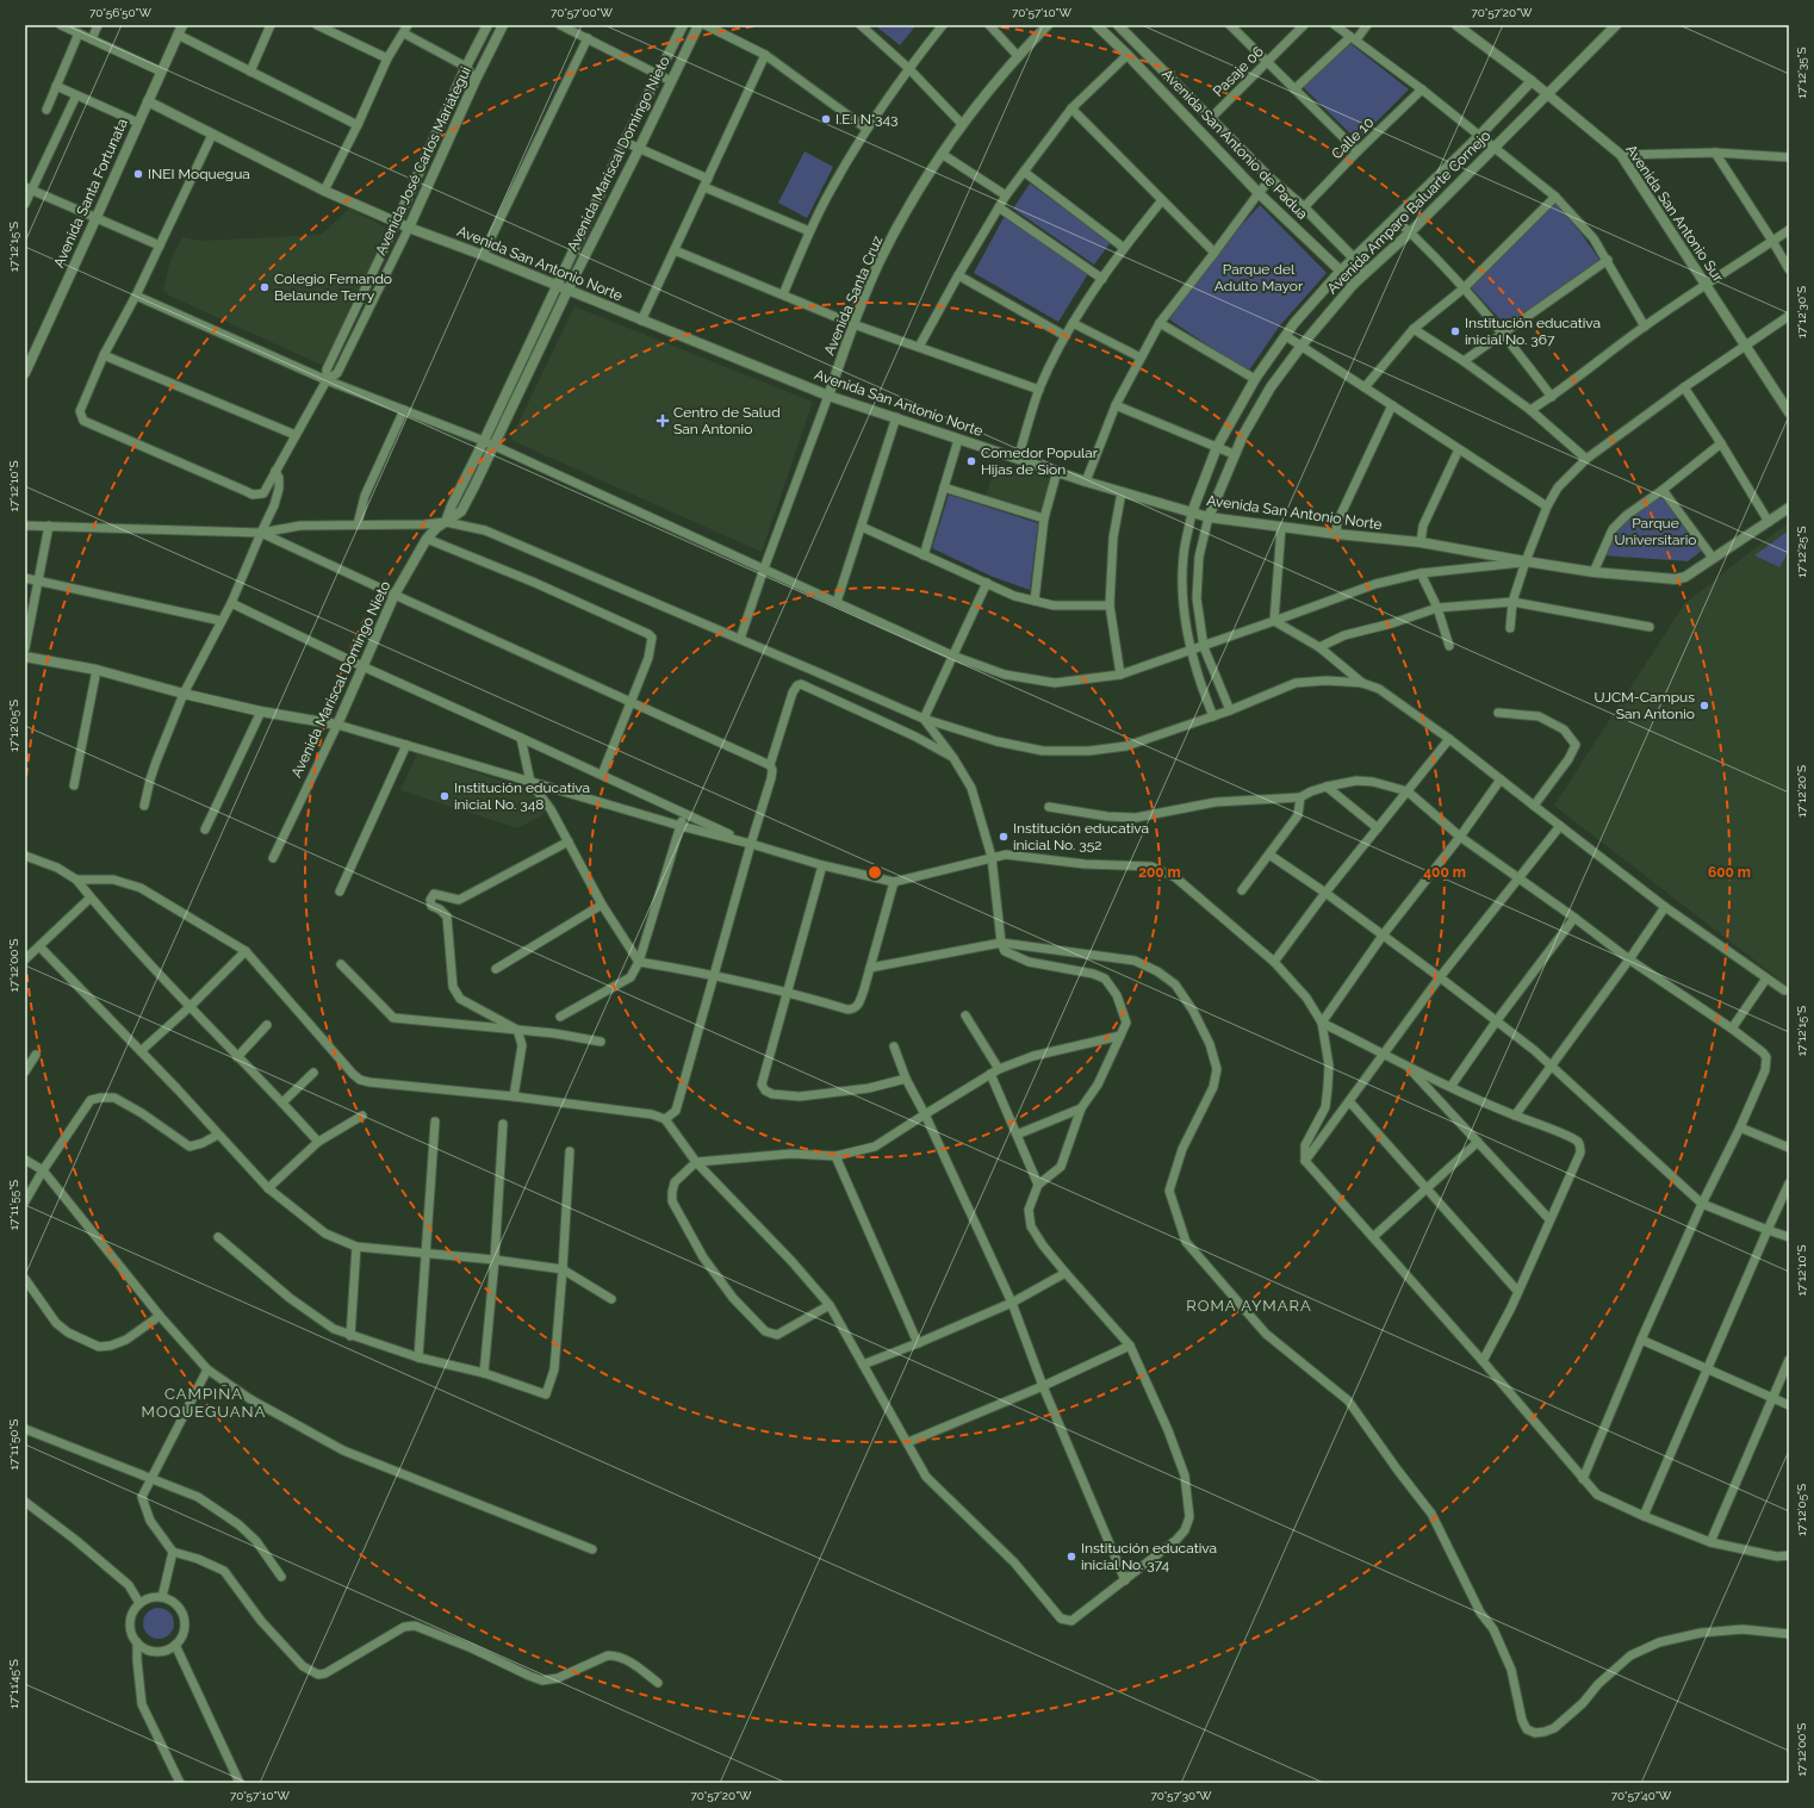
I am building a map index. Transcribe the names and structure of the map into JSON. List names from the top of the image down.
{
  "streets": {
    "street": [
      "Pasaje 06",
      "Calle 10",
      "Avenida San Antonio de Padua",
      "Avenida Mariscal Domingo Nieto",
      "Avenida José Carlos Mariátegui",
      "Avenida Santa Fortunata",
      "Avenida Amparo Baluarte Cornejo",
      "Avenida San Antonio Sur",
      "Avenida San Antonio Norte",
      "Avenida Santa Cruz"
    ]
  },
  "crossings": [
    ["Pasaje 06", "Avenida San Antonio de Padua"],
    ["Calle 10", "Avenida San Antonio de Padua"],
    ["Avenida San Antonio de Padua", "Avenida Amparo Baluarte Cornejo"],
    ["Avenida Mariscal Domingo Nieto", "Avenida San Antonio Norte"],
    ["Avenida José Carlos Mariátegui", "Avenida San Antonio Norte"],
    ["Avenida Santa Fortunata", "Avenida San Antonio Norte"],
    ["Avenida Amparo Baluarte Cornejo", "Avenida San Antonio Sur"],
    ["Avenida Amparo Baluarte Cornejo", "Avenida San Antonio Norte"],
    ["Avenida San Antonio Norte", "Avenida Santa Cruz"]
  ],
  "districts": ["ROMA AYMARA", "CAMPIÑA MOQUEGUANA"],
  "parks": ["Parque del Adulto Mayor", "Parque Universitario"],
  "places": {
    "other": [
      "I.E.I N°343",
      "INEI Moquegua",
      "Colegio Fernando Belaunde Terry",
      "Institución educativa inicial No. 367",
      "Comedor Popular Hijas de Sion",
      "UJCM-Campus San Antonio",
      "Institución educativa inicial No. 348",
      "Institución educativa inicial No. 352",
      "Institución educativa inicial No. 374"
    ],
    "health": ["Centro de Salud San Antonio"]
  },
  "coordinates": [
    "70°56'50\"W",
    "70°57'00\"W",
    "70°57'10\"W",
    "70°57'20\"W",
    "17°12'35\"S",
    "17°12'15\"S",
    "17°12'30\"S",
    "17°12'10\"S",
    "17°12'25\"S",
    "17°12'05\"S",
    "17°12'20\"S",
    "17°12'00\"S",
    "17°11'55\"S",
    "17°11'50\"S",
    "17°11'45\"S",
    "70°57'30\"W",
    "70°57'40\"W"
  ],
  "rings": ["200 m", "400 m", "600 m"]
}
